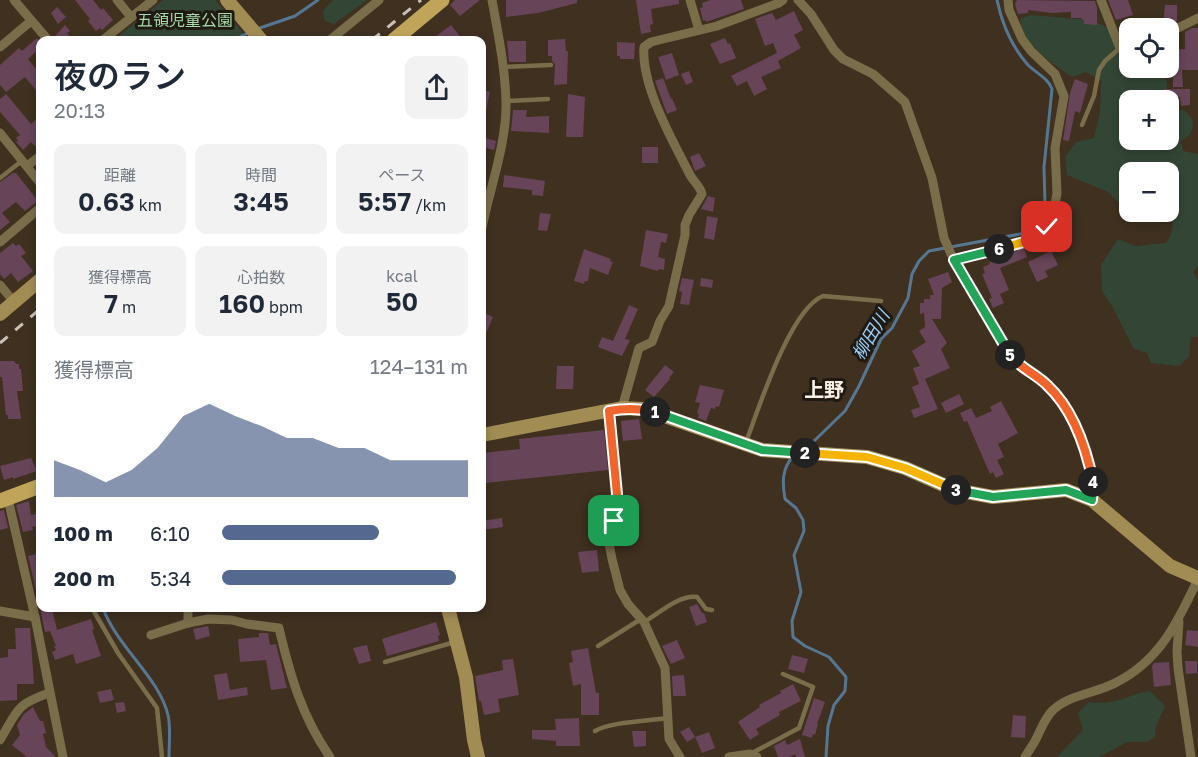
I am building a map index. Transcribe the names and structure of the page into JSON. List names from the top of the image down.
{
  "districts": ["上野"],
  "water": ["柳田川"],
  "parks": ["五領児童公園"],
  "page": {
    "map_buttons": ["+", "−"],
    "heading": ["夜のラン", "20:13"],
    "stats": [
      ["距離", "0.63 km"],
      ["時間", "3:45"],
      ["ペース", "5:57 /km"],
      ["獲得標高", "7 m"],
      ["心拍数", "160 bpm"],
      ["kcal", "50"]
    ],
    "pins": [
      "6",
      "5",
      "1",
      "2",
      "4",
      "3"
    ],
    "chart": ["獲得標高", "124–131 m"],
    "list": [
      {
        "name": "100 m",
        "note": "6:10"
      },
      {
        "name": "200 m",
        "note": "5:34"
      }
    ]
  }
}
